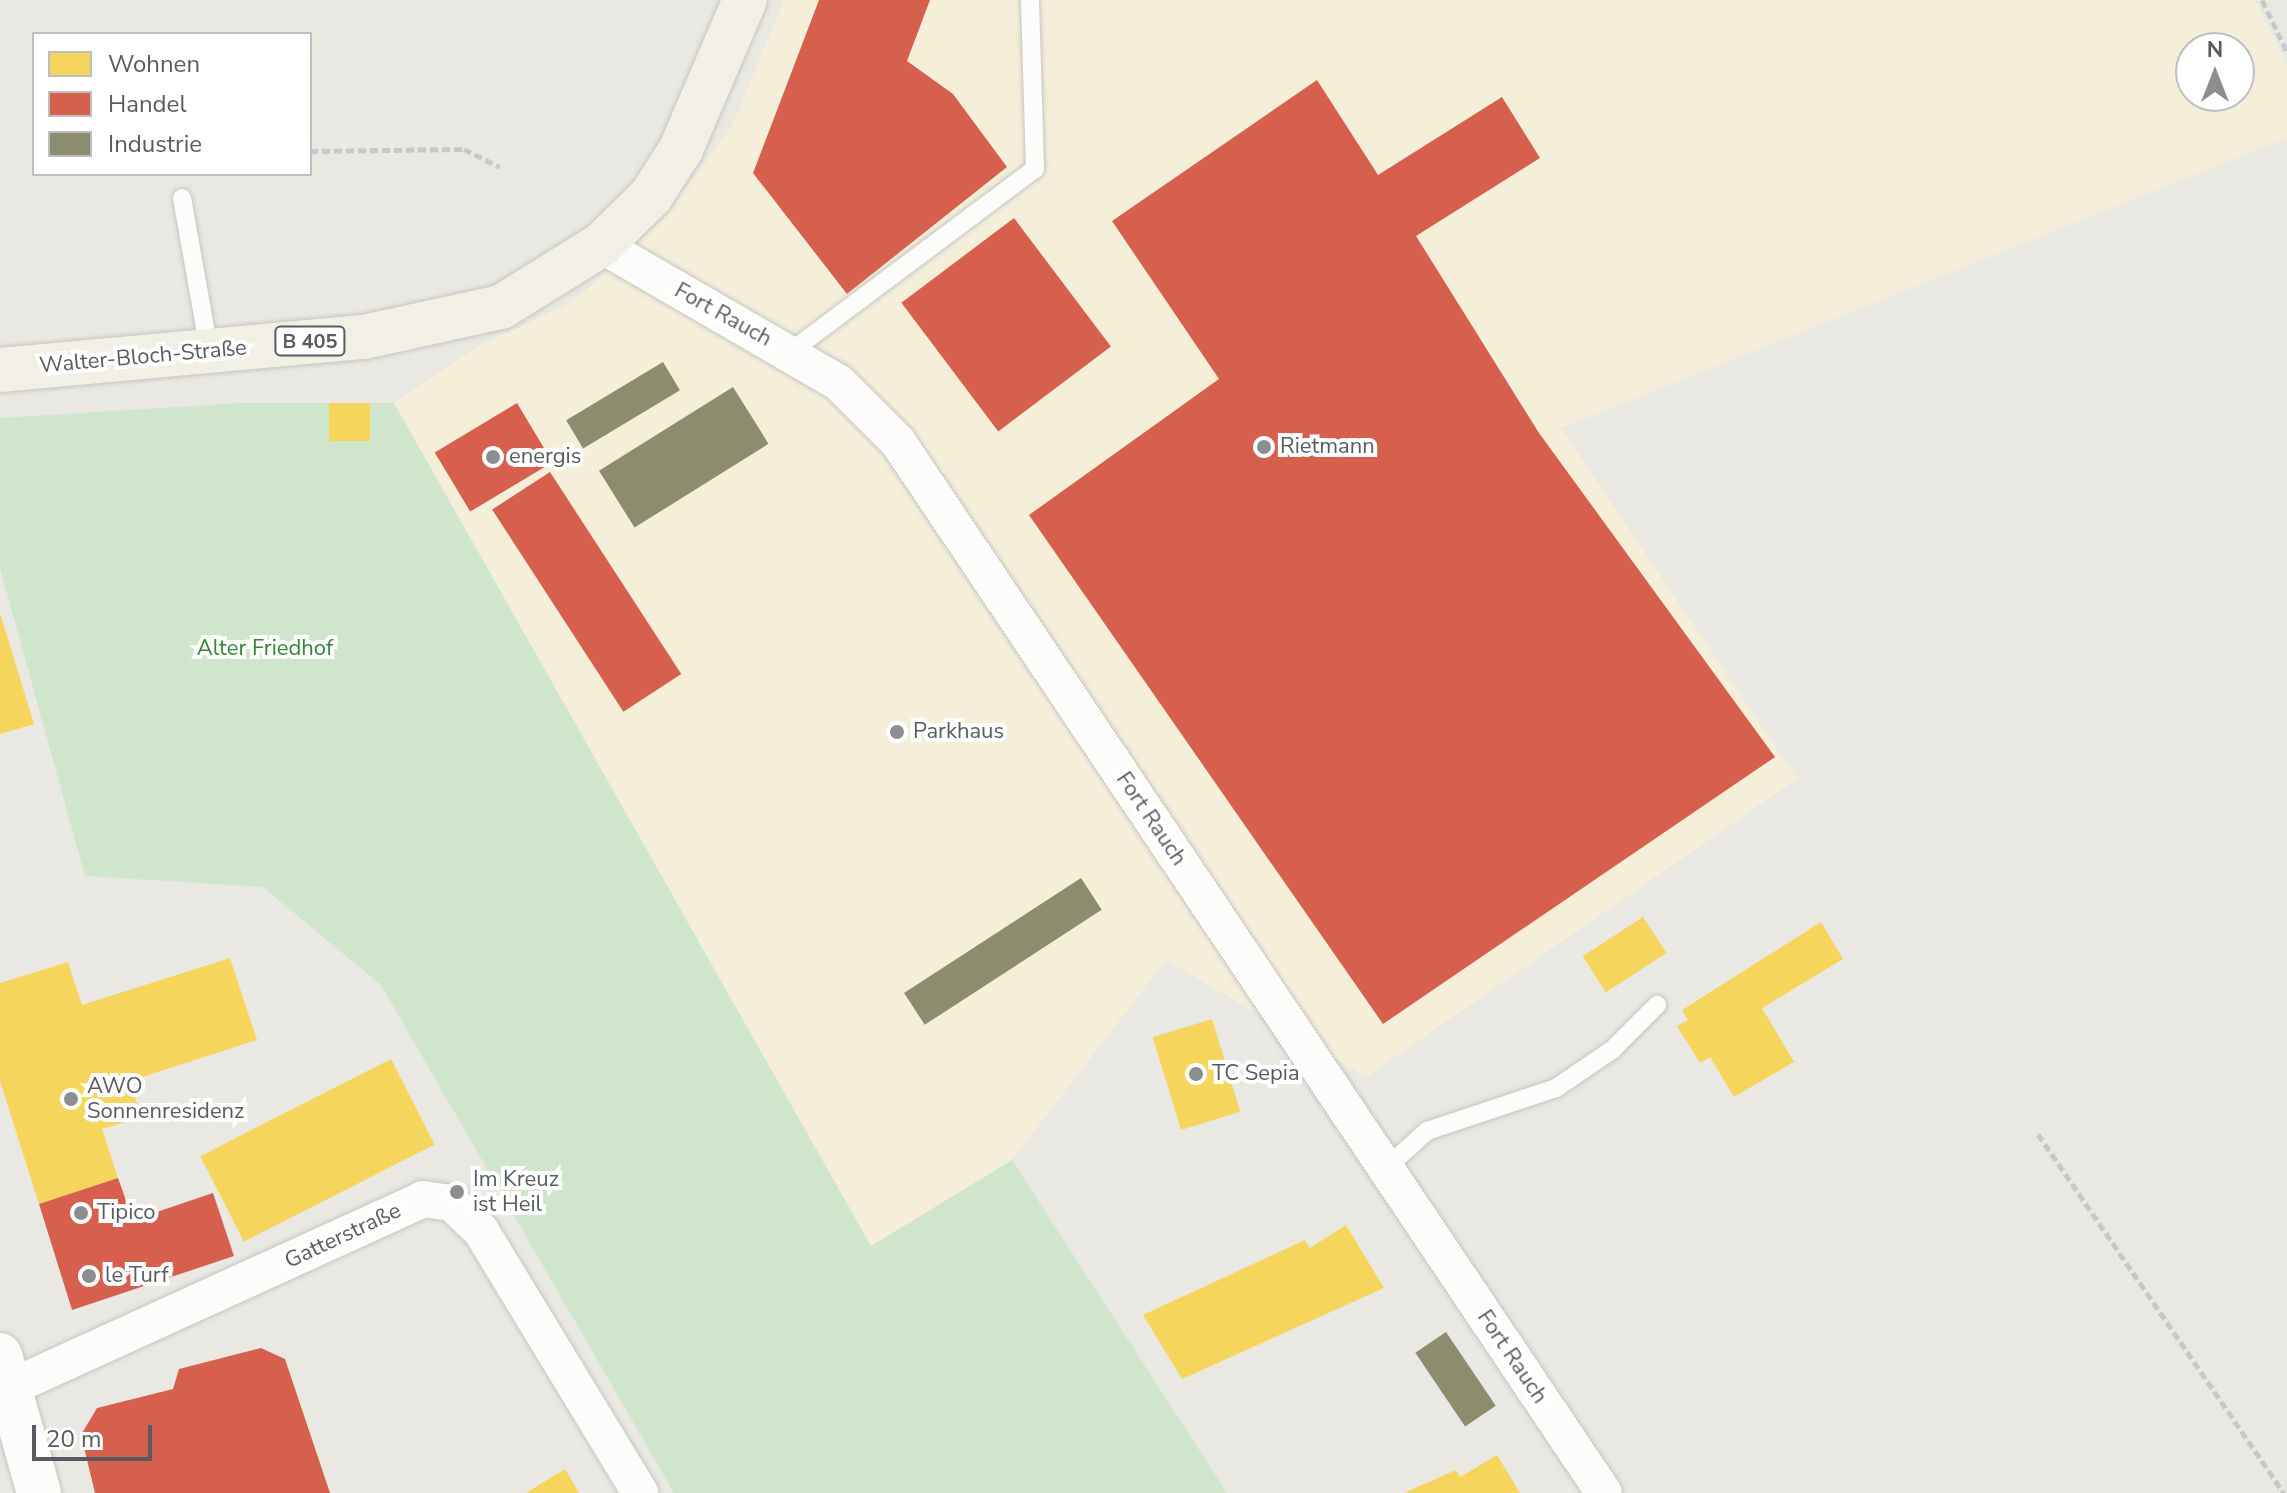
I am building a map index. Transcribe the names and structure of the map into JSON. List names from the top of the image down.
{
  "streets": {
    "main road": ["B 405", "Walter-Bloch-Straße"],
    "street": ["Fort Rauch", "Gatterstraße"]
  },
  "crossings": [
    ["Fort Rauch", "Walter-Bloch-Straße"]
  ],
  "parks": ["Alter Friedhof"],
  "places": [
    "Rietmann",
    "energis",
    "Parkhaus",
    "TC Sepia",
    "AWO Sonnenresidenz",
    "Im Kreuz ist Heil",
    "Tipico",
    "le Turf"
  ],
  "legend": ["Wohnen", "Handel", "Industrie"],
  "scale_bar": "20 m",
  "north": "top"
}
